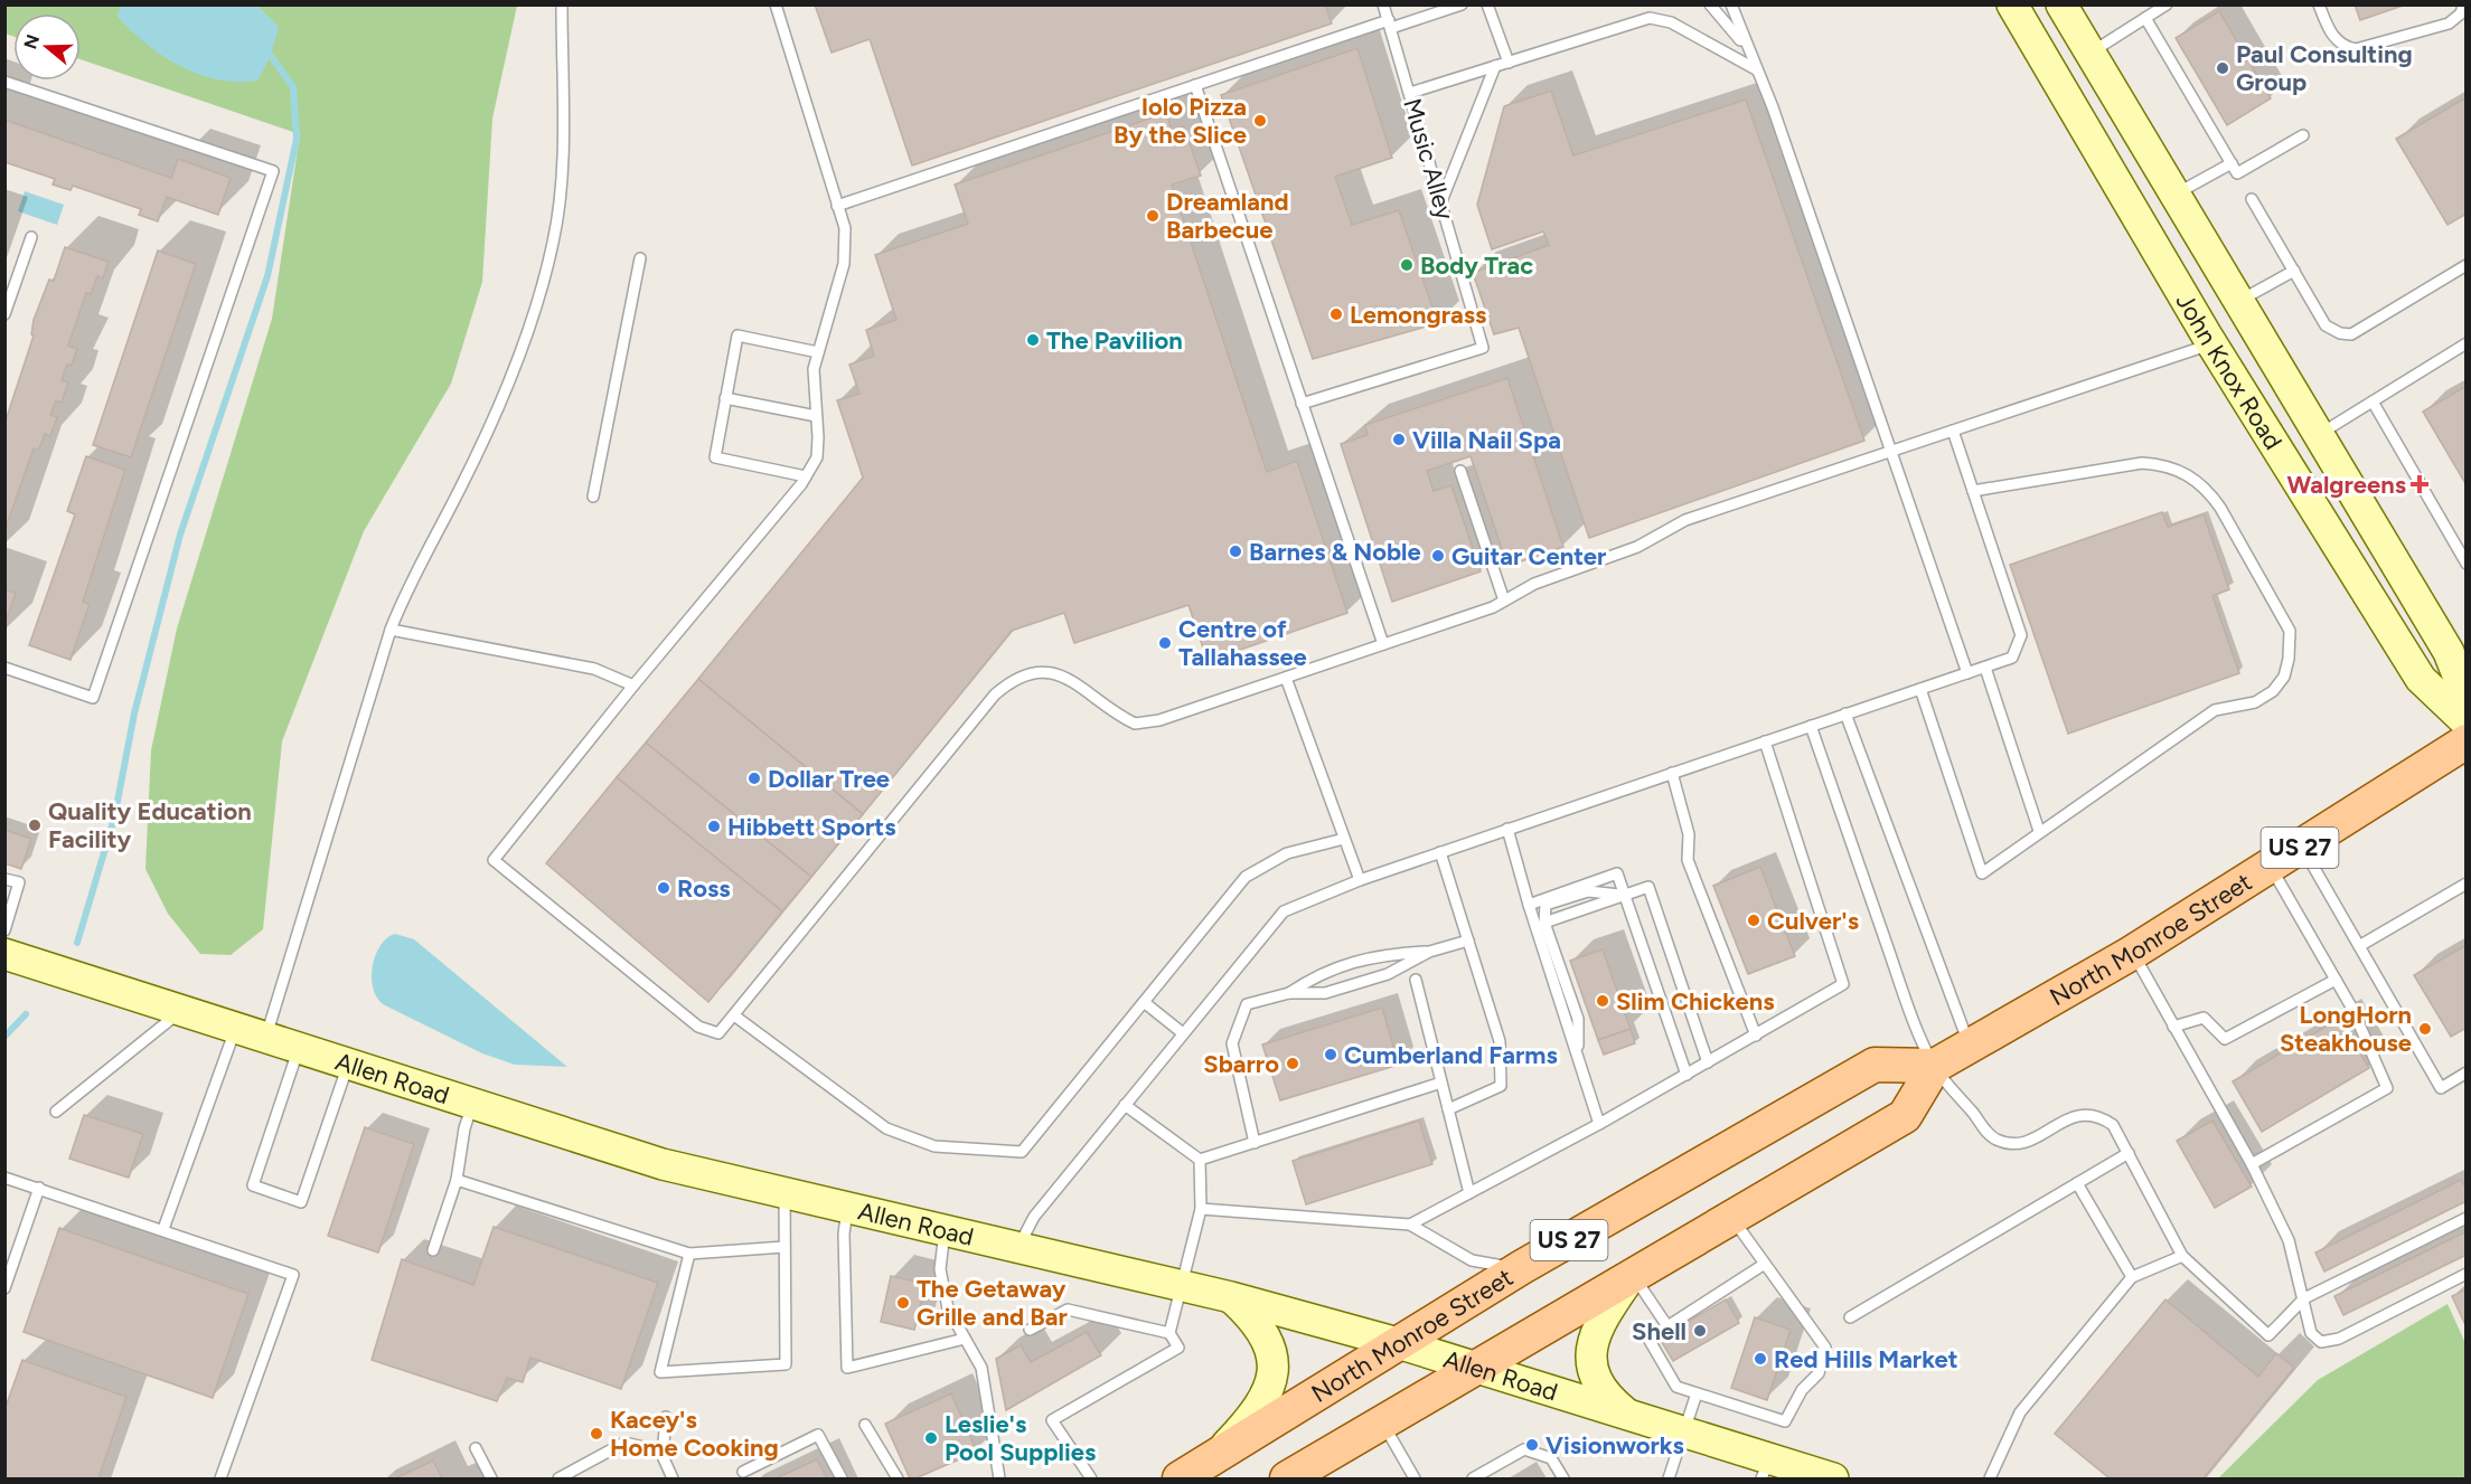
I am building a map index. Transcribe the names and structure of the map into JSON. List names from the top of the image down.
{
  "streets": {
    "main road": ["US 27", "North Monroe Street"],
    "street": ["John Knox Road", "Allen Road"],
    "lane": ["Music Alley"]
  },
  "crossings": [
    ["North Monroe Street", "Allen Road"]
  ],
  "places": {
    "other": [
      "Paul Consulting Group",
      "Iolo Pizza By the Slice",
      "Dreamland Barbecue",
      "Body Trac",
      "Lemongrass",
      "The Pavilion",
      "Villa Nail Spa",
      "Barnes & Noble",
      "Guitar Center",
      "Centre of Tallahassee",
      "Dollar Tree",
      "Quality Education Facility",
      "Hibbett Sports",
      "Ross",
      "Culver's",
      "Slim Chickens",
      "LongHorn Steakhouse",
      "Cumberland Farms",
      "Sbarro",
      "The Getaway Grille and Bar",
      "Shell",
      "Red Hills Market",
      "Kacey's Home Cooking",
      "Leslie's Pool Supplies",
      "Visionworks"
    ],
    "health": ["Walgreens"]
  },
  "north": "left"
}
